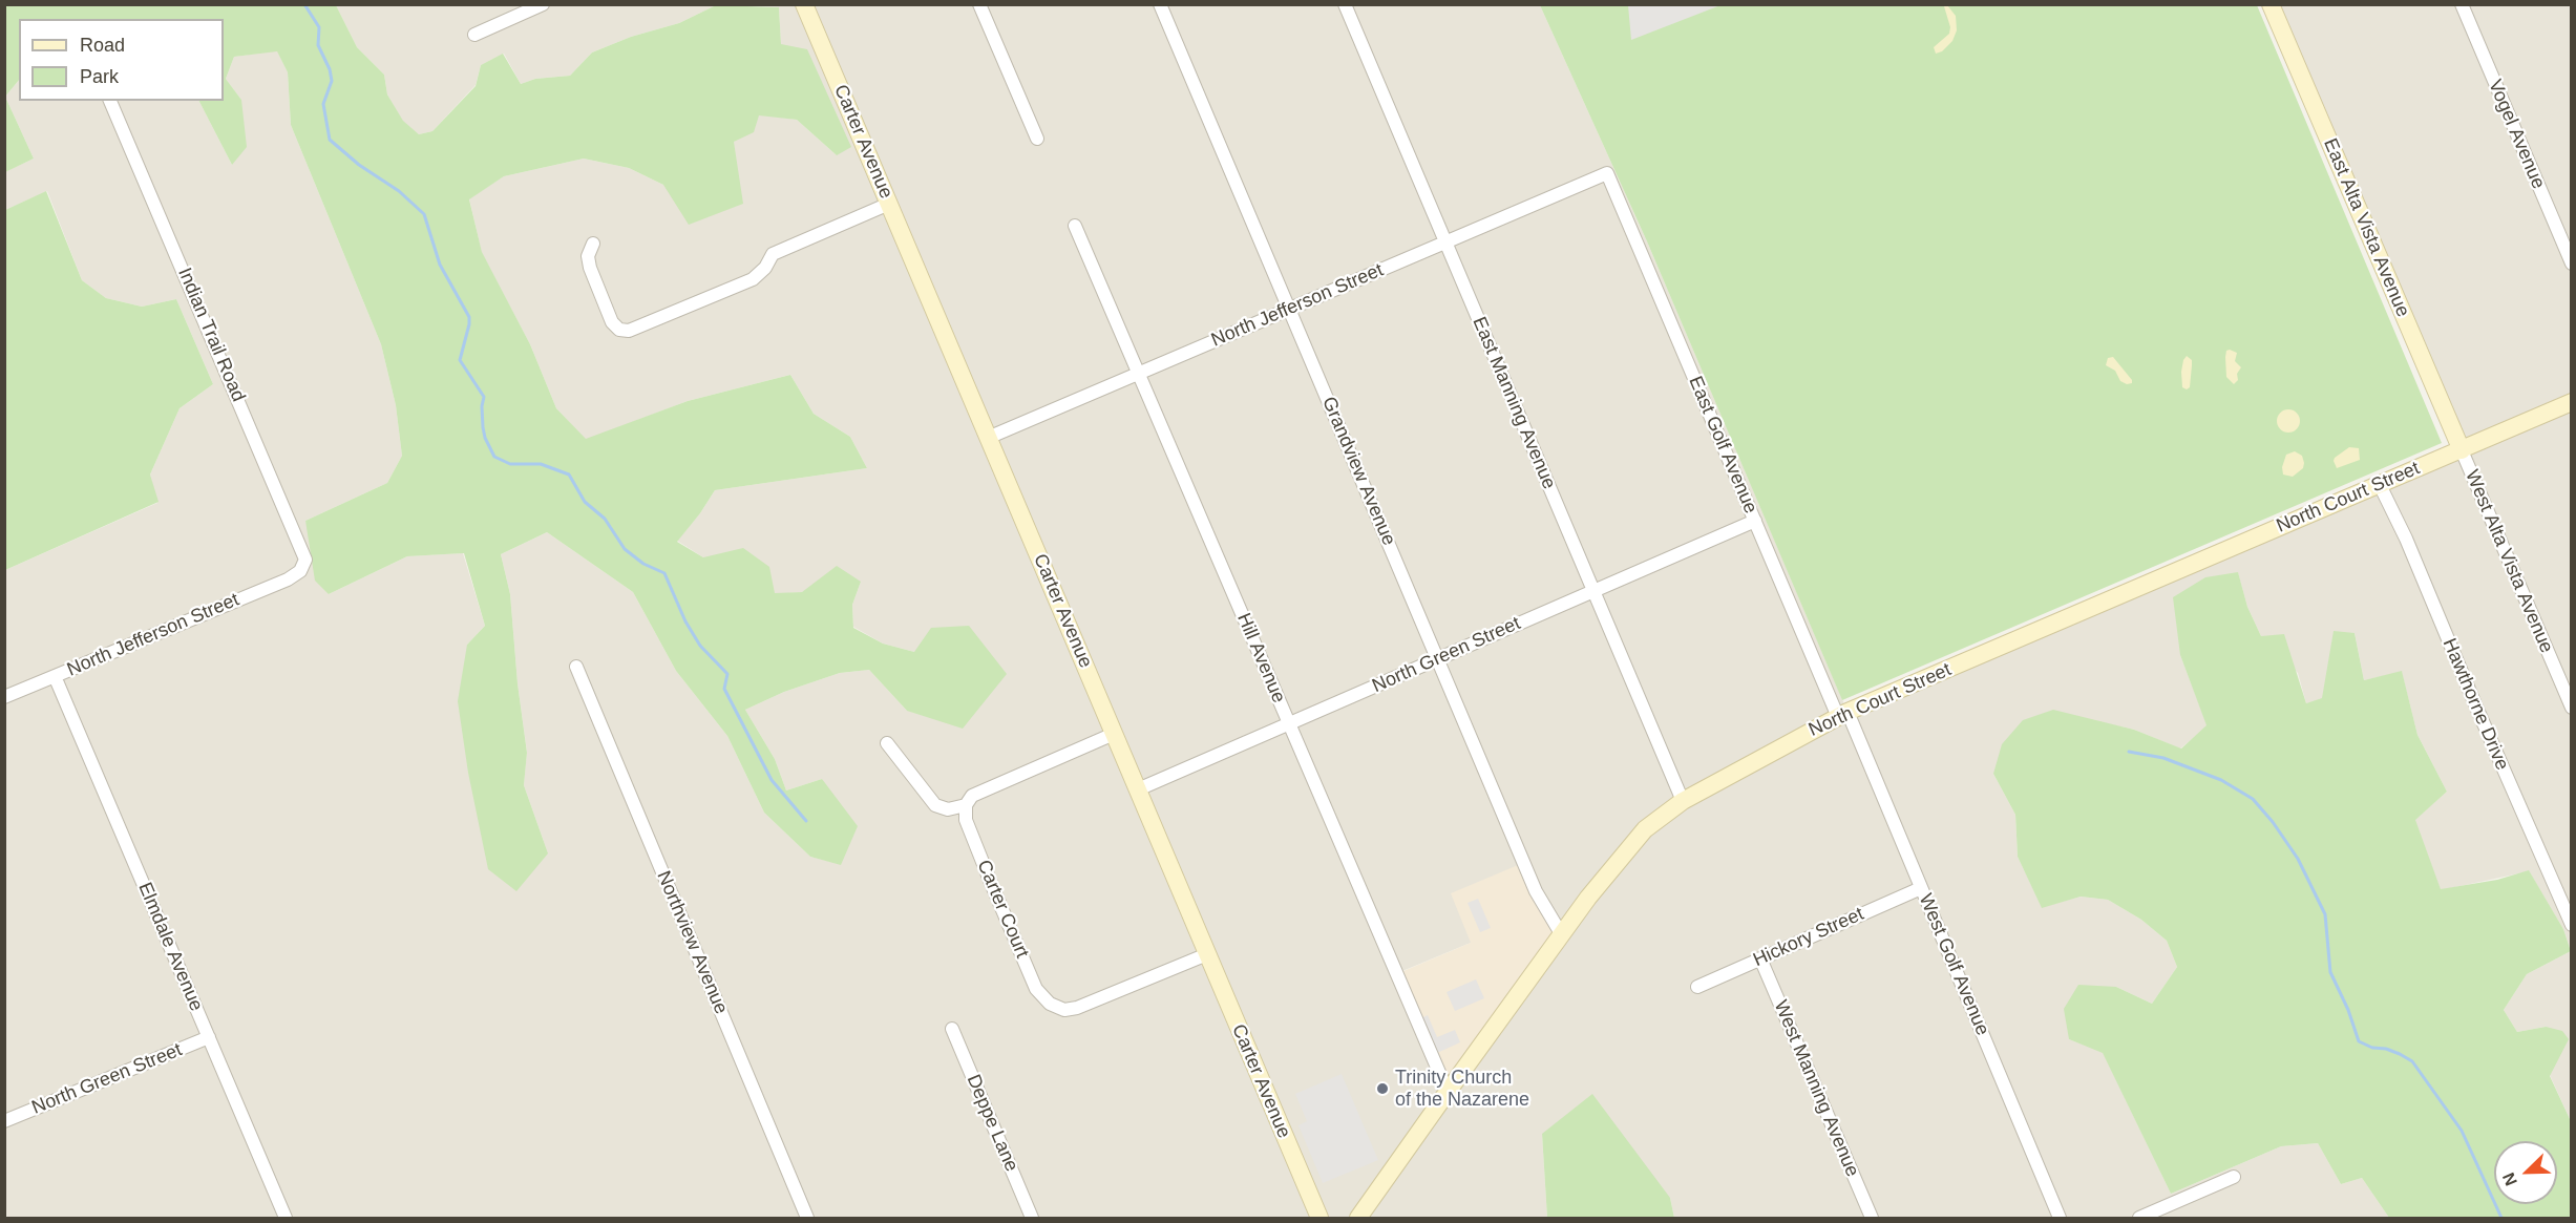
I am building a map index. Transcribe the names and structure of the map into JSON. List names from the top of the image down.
{
  "streets": {
    "main road": ["Carter Avenue", "East Alta Vista Avenue", "North Court Street"],
    "street": [
      "Vogel Avenue",
      "North Jefferson Street",
      "Indian Trail Road",
      "East Manning Avenue",
      "East Golf Avenue",
      "Grandview Avenue",
      "West Alta Vista Avenue",
      "North Green Street",
      "Hill Avenue",
      "Hawthorne Drive",
      "Carter Court",
      "Hickory Street",
      "Northview Avenue",
      "Elmdale Avenue",
      "West Golf Avenue",
      "West Manning Avenue",
      "Deppe Lane"
    ]
  },
  "crossings": [
    ["Carter Avenue", "North Jefferson Street"],
    ["Carter Avenue", "North Green Street"],
    ["Carter Avenue", "Carter Court"],
    ["East Alta Vista Avenue", "North Court Street"],
    ["East Alta Vista Avenue", "West Alta Vista Avenue"],
    ["North Jefferson Street", "Indian Trail Road"],
    ["North Jefferson Street", "East Manning Avenue"],
    ["North Jefferson Street", "East Golf Avenue"],
    ["North Jefferson Street", "Grandview Avenue"],
    ["North Jefferson Street", "Hill Avenue"],
    ["North Jefferson Street", "Elmdale Avenue"],
    ["East Manning Avenue", "North Court Street"],
    ["East Manning Avenue", "North Green Street"],
    ["East Golf Avenue", "North Court Street"],
    ["East Golf Avenue", "North Green Street"],
    ["East Golf Avenue", "West Golf Avenue"],
    ["Grandview Avenue", "North Court Street"],
    ["Grandview Avenue", "North Green Street"],
    ["North Court Street", "West Alta Vista Avenue"],
    ["North Court Street", "Hill Avenue"],
    ["North Court Street", "Hawthorne Drive"],
    ["North Court Street", "West Golf Avenue"],
    ["North Green Street", "Hill Avenue"],
    ["North Green Street", "Elmdale Avenue"],
    ["Hickory Street", "West Golf Avenue"],
    ["Hickory Street", "West Manning Avenue"]
  ],
  "places": ["Trinity Church of the Nazarene"],
  "legend": ["Road", "Park"],
  "north": "bottom left"
}
